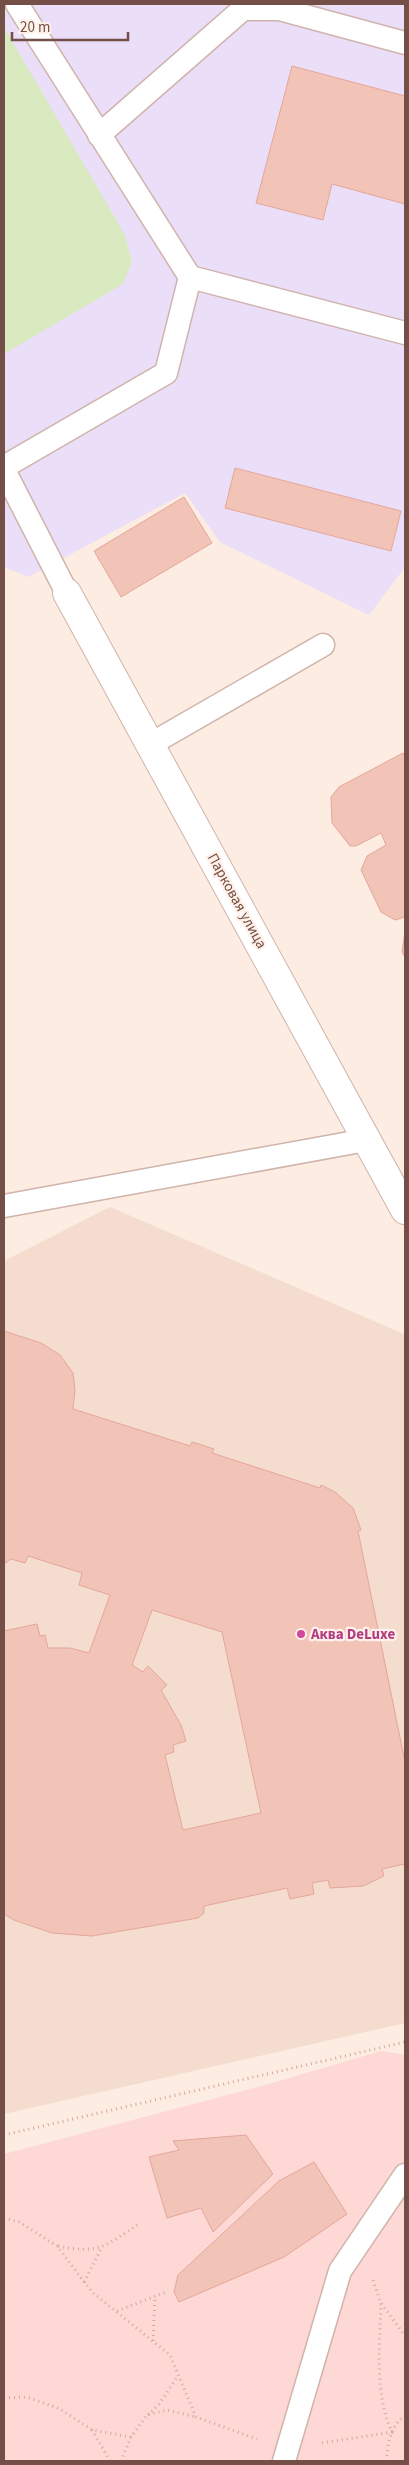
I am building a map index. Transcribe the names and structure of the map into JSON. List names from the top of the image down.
{
  "streets": {
    "street": ["Парковая улица"]
  },
  "places": ["Аква DeLuxe"],
  "scale_bar": "20 m"
}
